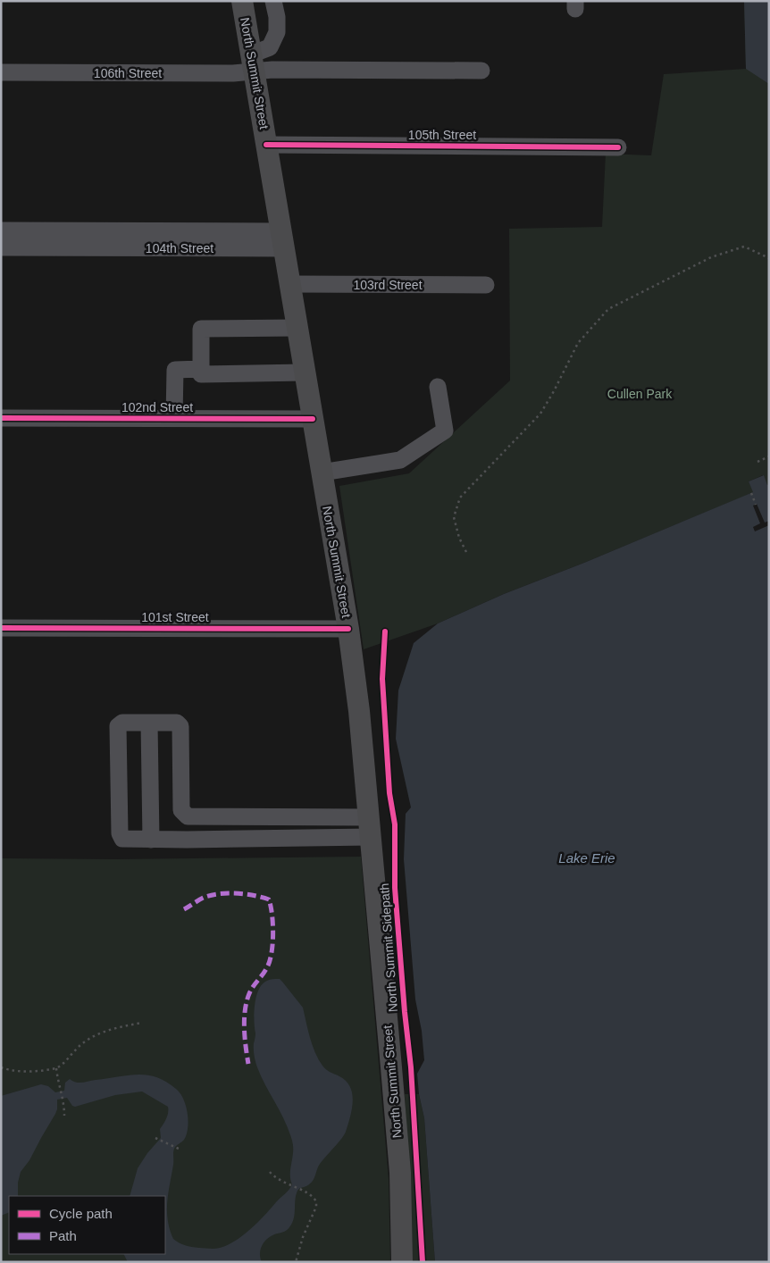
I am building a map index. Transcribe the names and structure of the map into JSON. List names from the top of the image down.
{
  "streets": {
    "main road": ["North Summit Street"],
    "street": [
      "106th Street",
      "105th Street",
      "104th Street",
      "103rd Street",
      "102nd Street",
      "101st Street"
    ],
    "cycle path": ["North Summit Sidepath"]
  },
  "crossings": [
    ["106th Street", "North Summit Street"],
    ["North Summit Street", "105th Street"],
    ["North Summit Street", "104th Street"],
    ["North Summit Street", "103rd Street"],
    ["North Summit Street", "102nd Street"],
    ["North Summit Street", "101st Street"]
  ],
  "water": ["Lake Erie"],
  "parks": ["Cullen Park"],
  "legend": ["Cycle path", "Path"]
}
